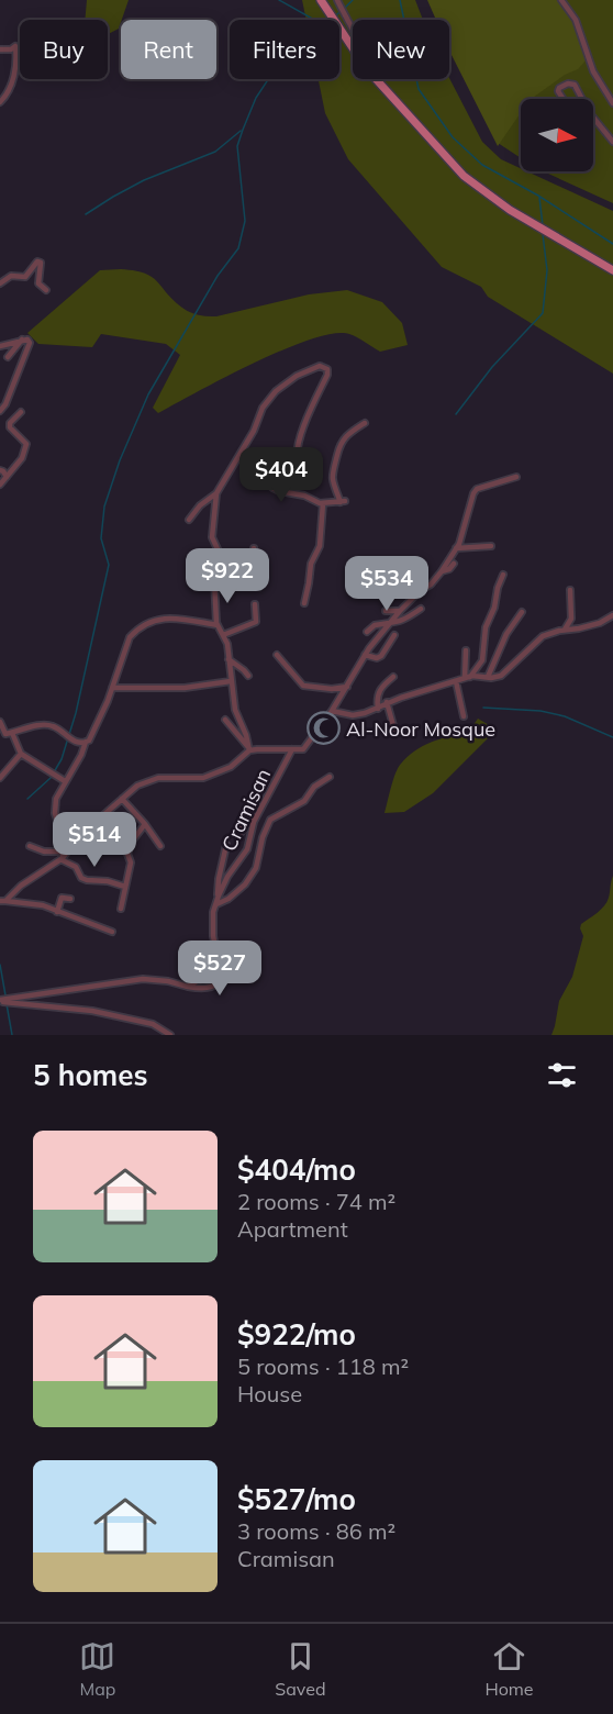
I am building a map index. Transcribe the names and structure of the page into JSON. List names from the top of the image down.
{
  "streets": {
    "street": ["Cramisan"]
  },
  "places": {
    "mosque": ["Al-Noor Mosque"]
  },
  "north": "right",
  "page": {
    "chip": [
      "Buy",
      "Rent",
      "Filters",
      "New"
    ],
    "price": [
      "$404",
      "$922",
      "$534",
      "$514",
      "$527"
    ],
    "heading": "5 homes",
    "list": [
      {
        "name": "$404/mo",
        "note": "2 rooms · 74 m² · Apartment"
      },
      {
        "name": "$922/mo",
        "note": "5 rooms · 118 m² · House"
      },
      {
        "name": "$527/mo",
        "note": "3 rooms · 86 m² · Cramisan"
      }
    ],
    "tabs": ["Map", "Saved", "Home"]
  }
}
